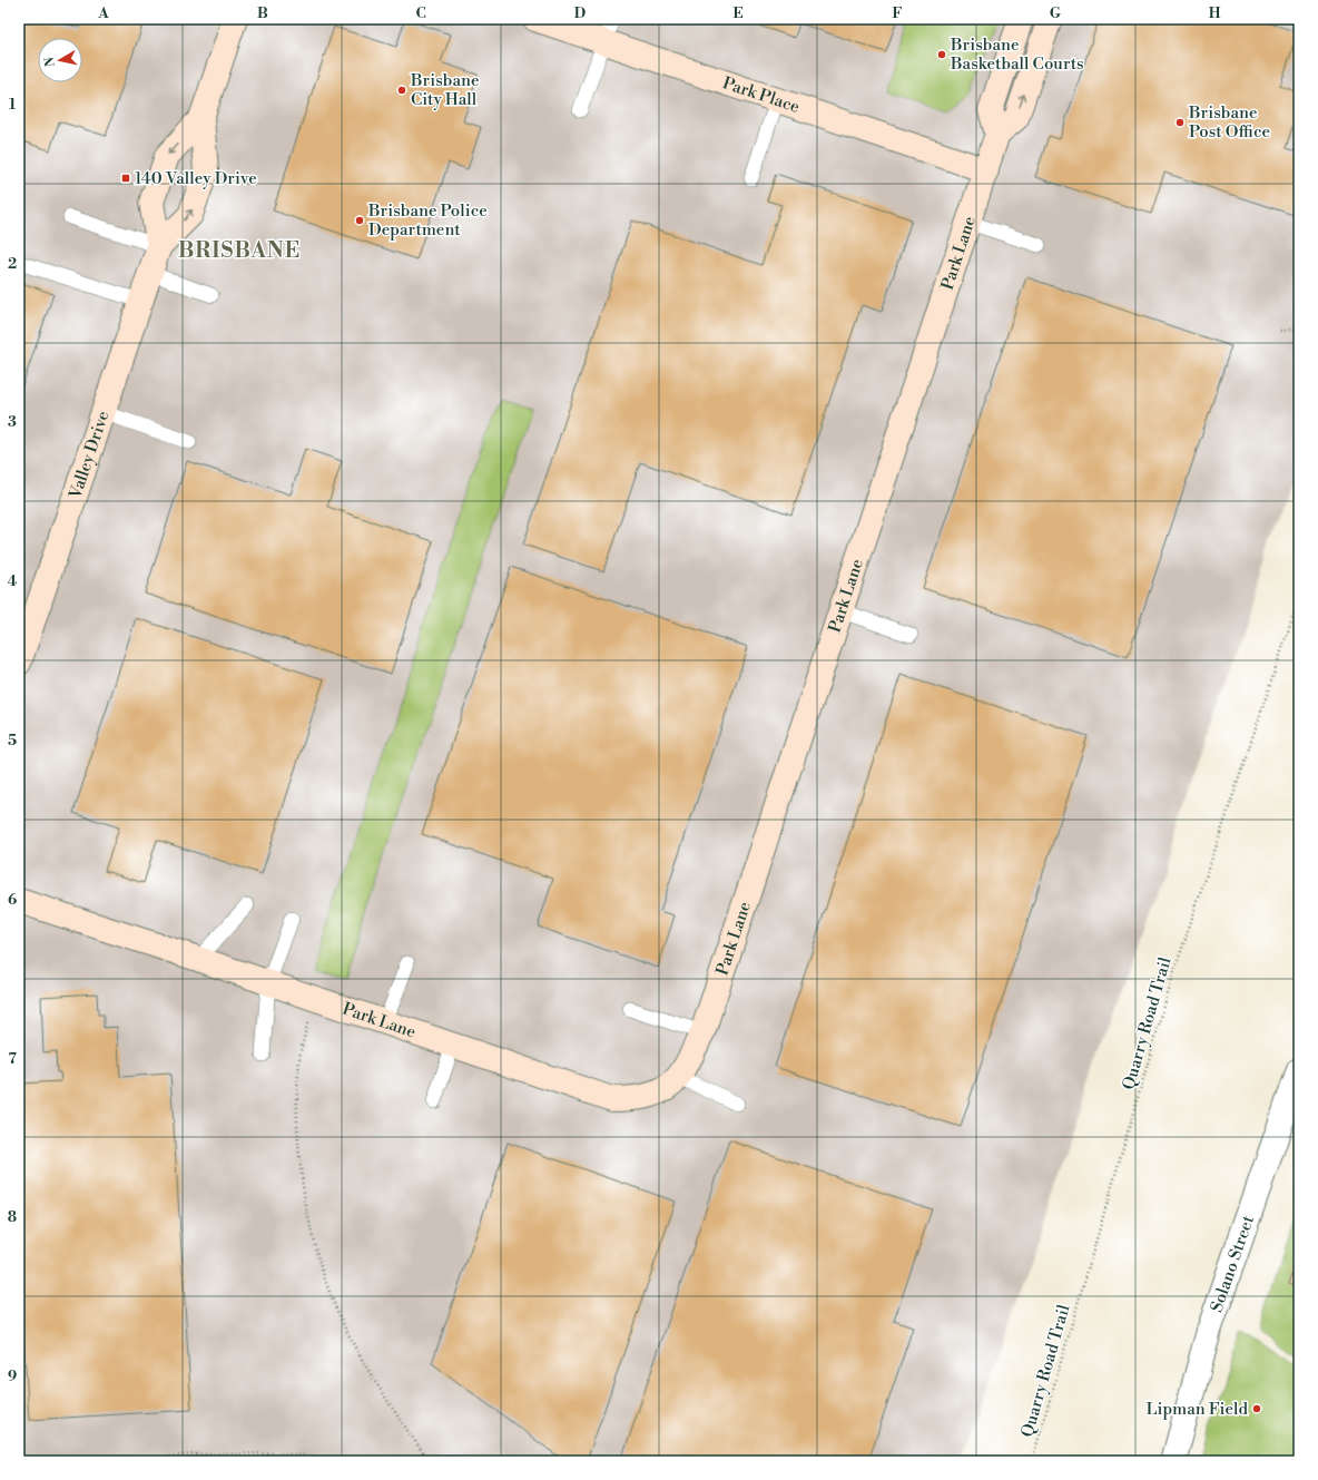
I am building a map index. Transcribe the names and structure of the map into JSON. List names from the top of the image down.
{
  "streets": {
    "street": [
      "Park Place",
      "Park Lane",
      "Valley Drive",
      "Solano Street"
    ],
    "path": ["Quarry Road Trail"]
  },
  "crossings": [
    ["Park Place", "Park Lane"]
  ],
  "districts": ["BRISBANE"],
  "places": {
    "other": [
      "Brisbane Basketball Courts",
      "Brisbane City Hall",
      "Brisbane Post Office",
      "Brisbane Police Department",
      "Lipman Field"
    ],
    "transit": ["140 Valley Drive"]
  },
  "north": "left",
  "grid": {
    "columns": [
      "A",
      "B",
      "C",
      "D",
      "E",
      "F",
      "G",
      "H"
    ],
    "rows": [
      "1",
      "2",
      "3",
      "4",
      "5",
      "6",
      "7",
      "8",
      "9"
    ]
  }
}
